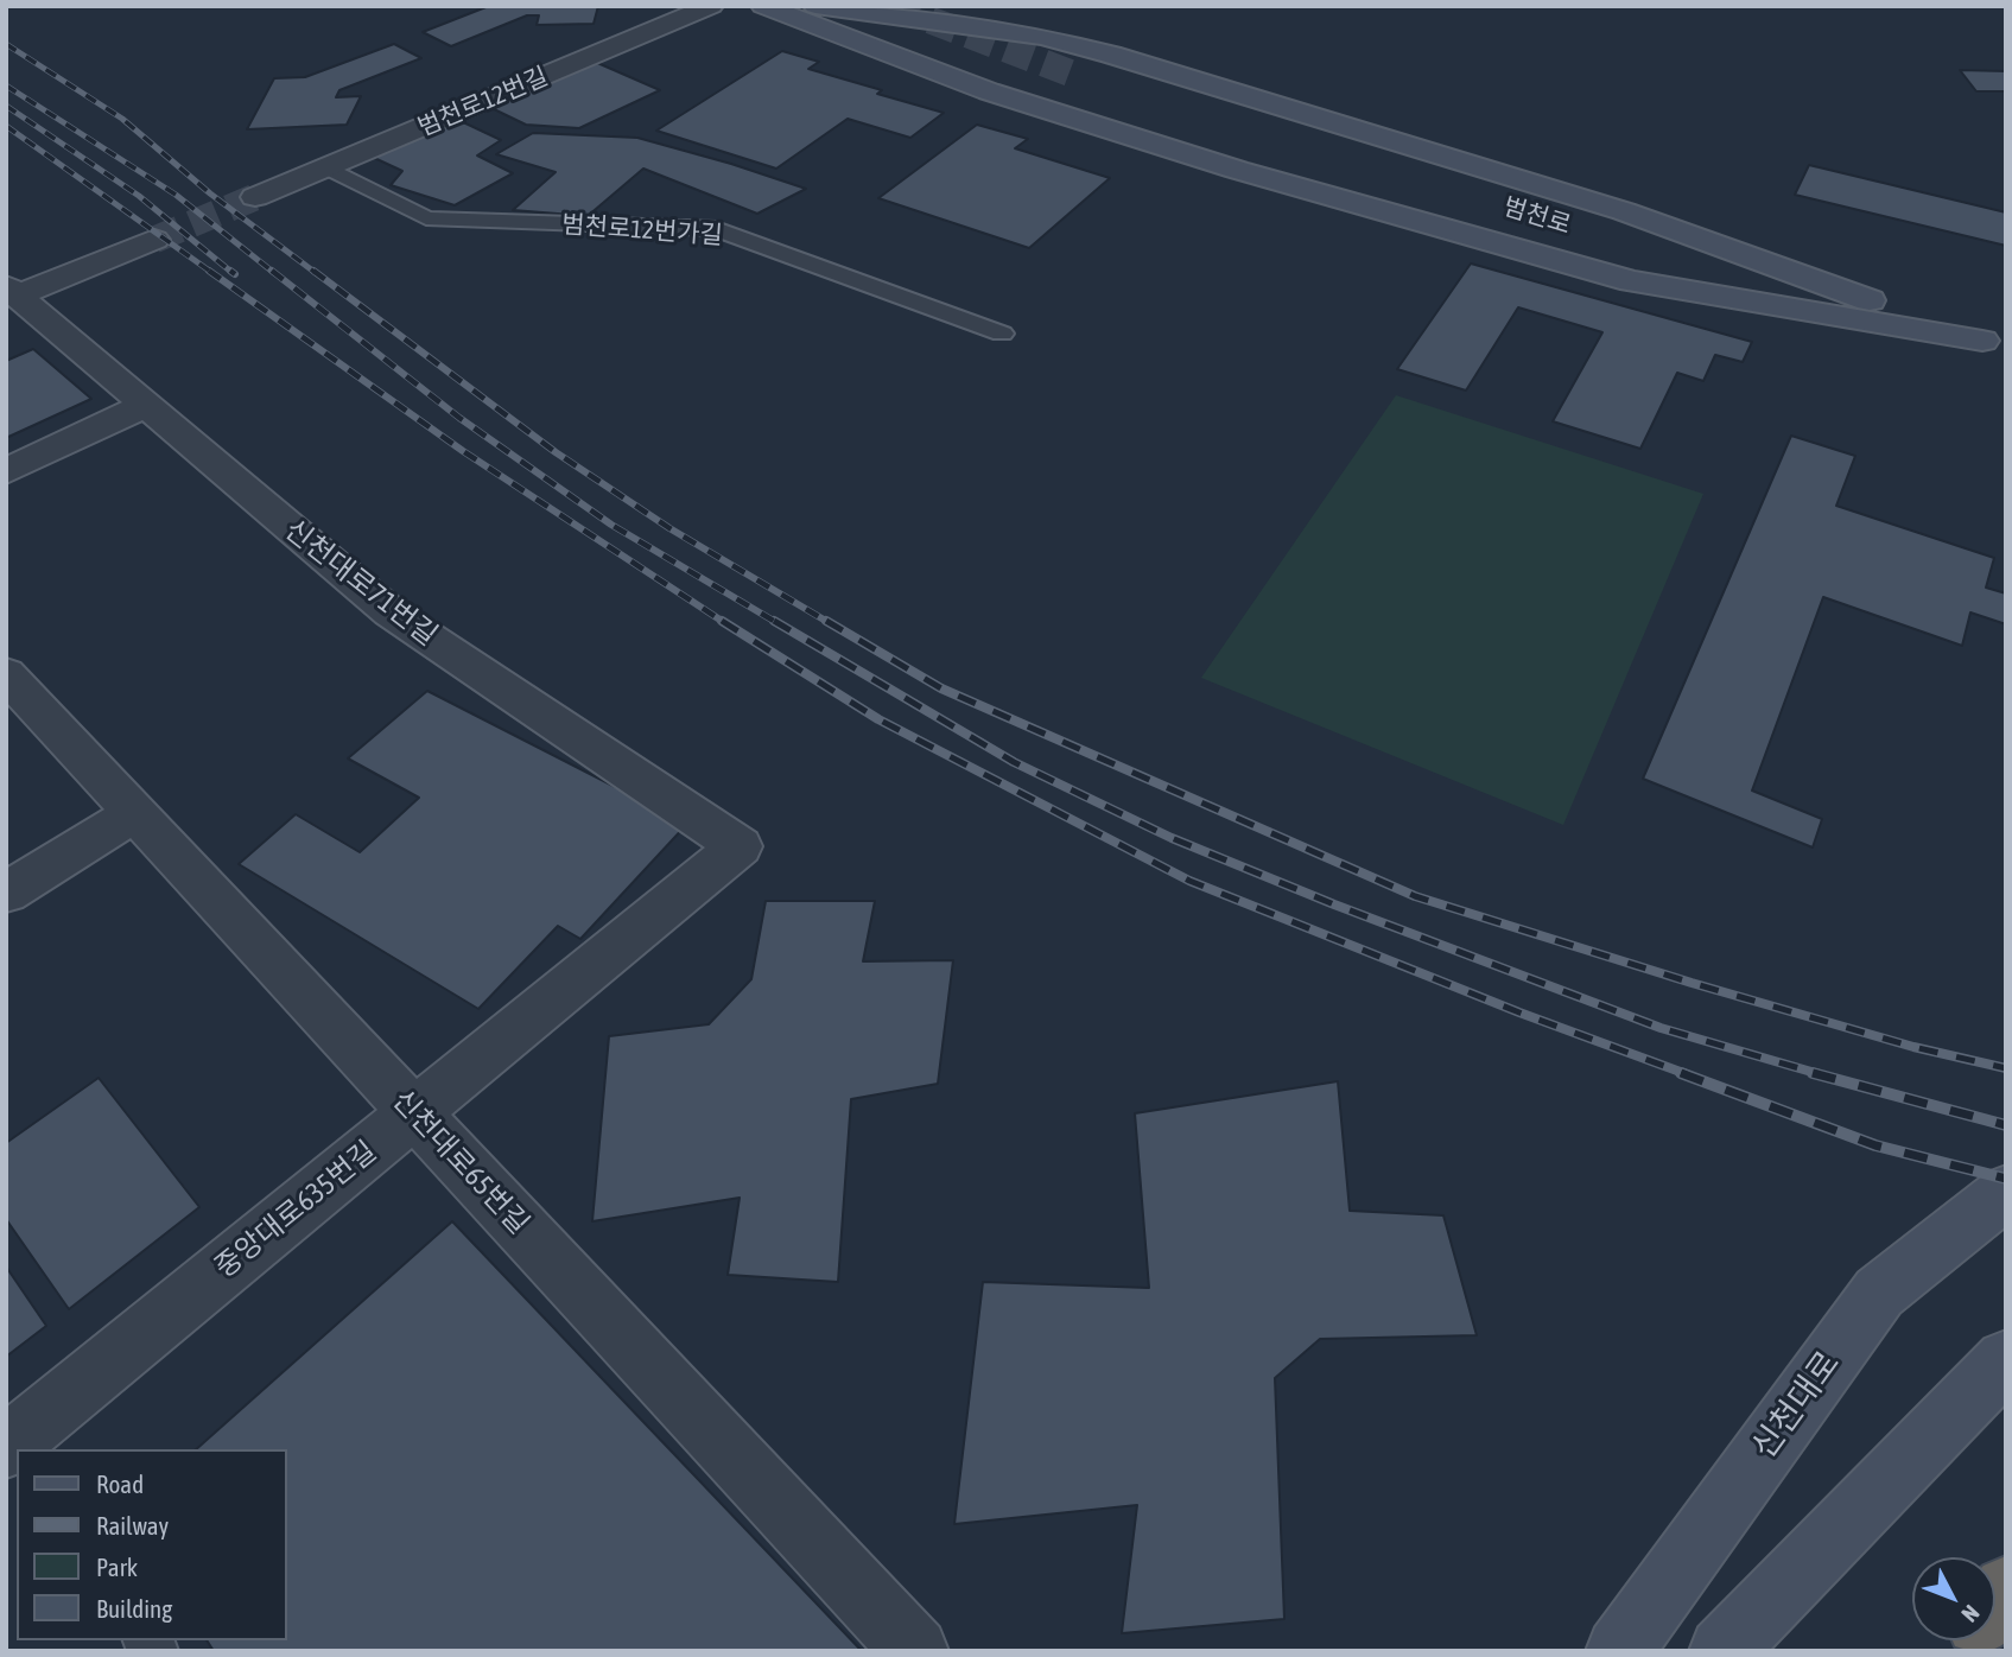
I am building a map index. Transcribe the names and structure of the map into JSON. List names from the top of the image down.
{
  "streets": {
    "main road": ["신천대로"],
    "street": [
      "범천로12번길",
      "신천대로71번길",
      "신천대로65번길",
      "중앙대로635번길"
    ],
    "lane": ["범천로12번가길"]
  },
  "crossings": [
    ["범천로12번길", "범천로12번가길"],
    ["신천대로71번길", "중앙대로635번길"],
    ["신천대로65번길", "중앙대로635번길"]
  ],
  "legend": [
    "Road",
    "Railway",
    "Park",
    "Building"
  ],
  "north": "bottom right"
}
